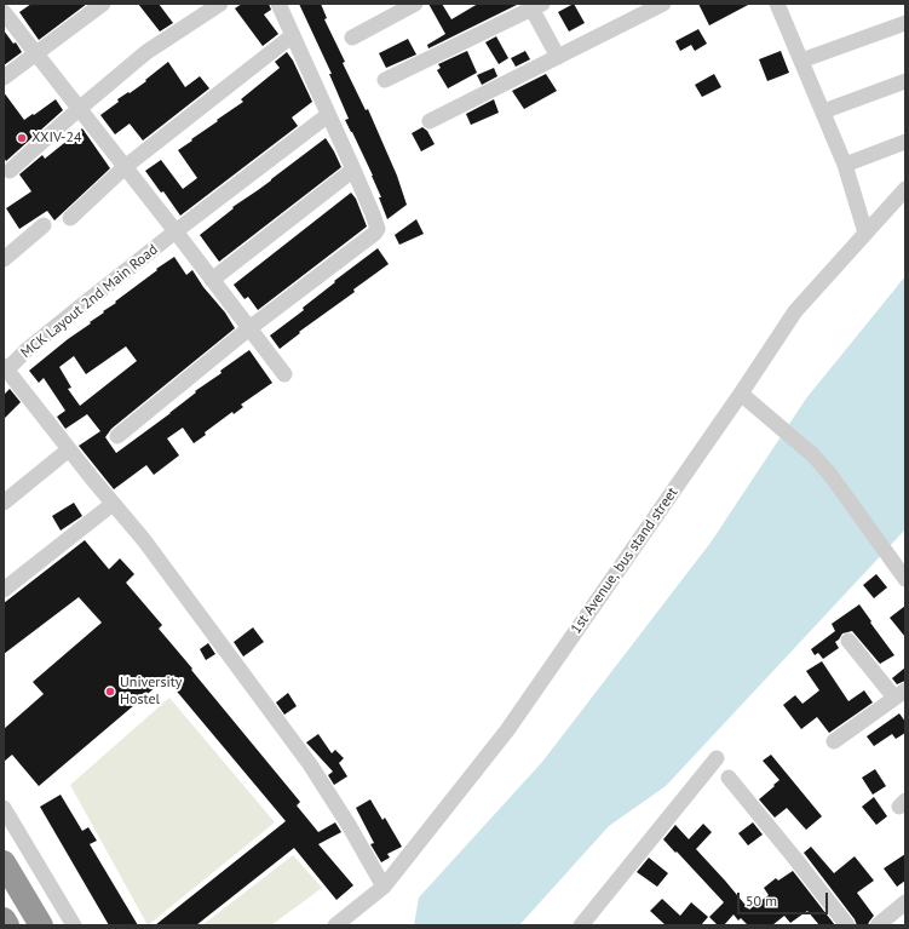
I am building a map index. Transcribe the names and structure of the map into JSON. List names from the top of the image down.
{
  "streets": {
    "street": ["MCK Layout 2nd Main Road", "1st Avenue, bus stand street"]
  },
  "places": ["XXIV-24", "University Hostel"],
  "scale_bar": "50 m"
}
